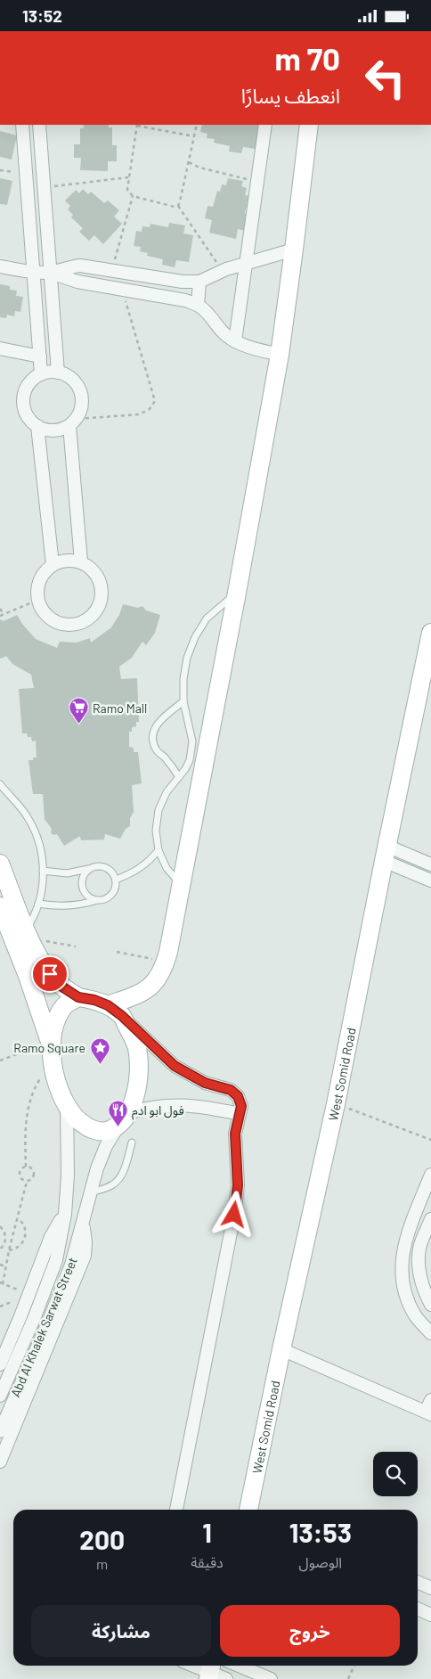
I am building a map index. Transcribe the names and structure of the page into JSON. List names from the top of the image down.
{
  "streets": {
    "street": ["West Somid Road", "Abd Al Khalek Sarwat Street"]
  },
  "places": {
    "supermarket": ["Ramo Mall"],
    "place": ["Ramo Square"],
    "restaurant": ["فول ابو ادم"]
  },
  "page": {
    "status": "13:52",
    "turn": ["70 m", "انعطف يسارًا"],
    "eta": [
      "13:53",
      "الوصول",
      "1",
      "دقيقة",
      "200",
      "m"
    ],
    "buttons": ["خروج", "مشاركة"]
  }
}
